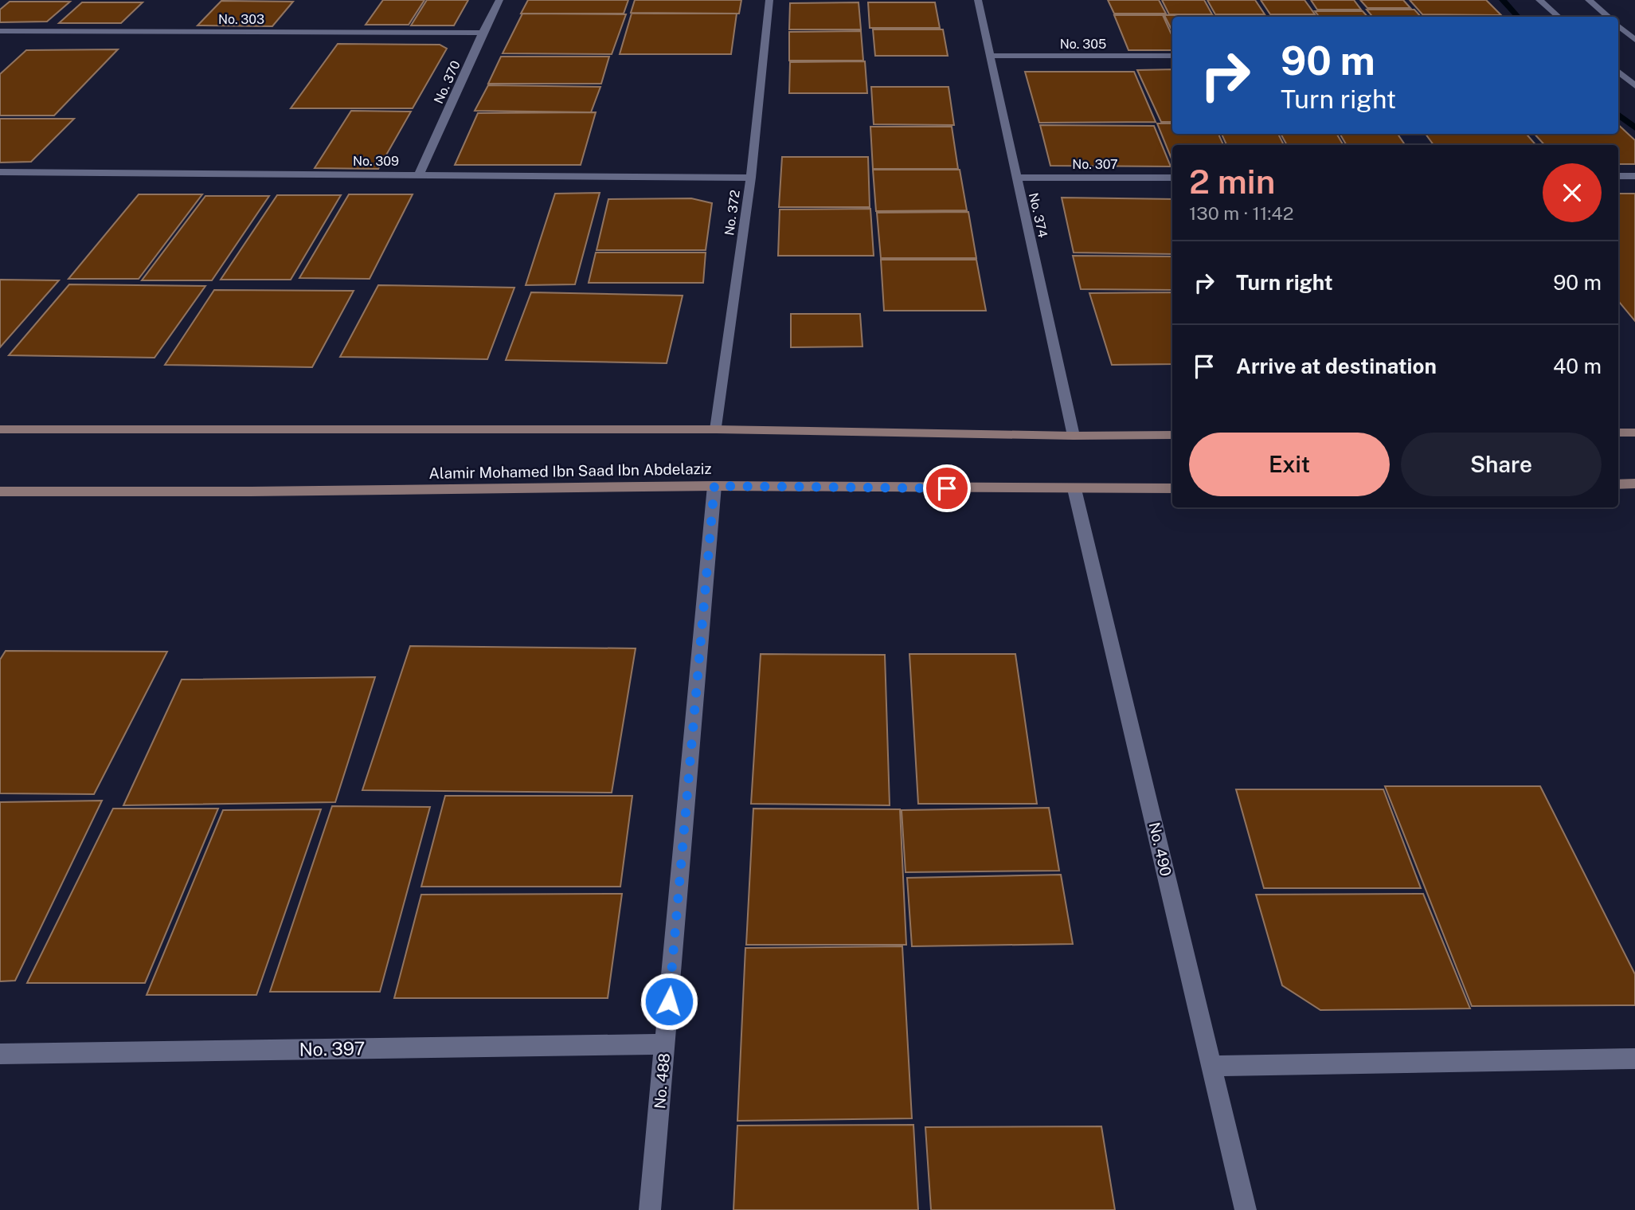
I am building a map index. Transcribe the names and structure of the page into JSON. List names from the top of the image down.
{
  "streets": {
    "main road": ["Alamir Mohamed Ibn Saad Ibn Abdelaziz"],
    "street": [
      "No. 303",
      "No. 305",
      "No. 370",
      "No. 309",
      "No. 307",
      "No. 372",
      "No. 374",
      "No. 490",
      "No. 397",
      "No. 488"
    ]
  },
  "crossings": [
    ["No. 303", "No. 370"],
    ["No. 305", "No. 374"],
    ["No. 370", "No. 309"],
    ["No. 309", "No. 372"],
    ["No. 307", "No. 374"],
    ["Alamir Mohamed Ibn Saad Ibn Abdelaziz", "No. 490"],
    ["Alamir Mohamed Ibn Saad Ibn Abdelaziz", "No. 488"],
    ["No. 397", "No. 488"]
  ],
  "page": {
    "turn": ["90 m", "Turn right"],
    "heading": ["2 min", "130 m · 11:42"],
    "list": [
      {
        "name": "Turn right",
        "value": "90 m"
      },
      {
        "name": "Arrive at destination",
        "value": "40 m"
      }
    ],
    "buttons": ["Exit", "Share"]
  }
}
